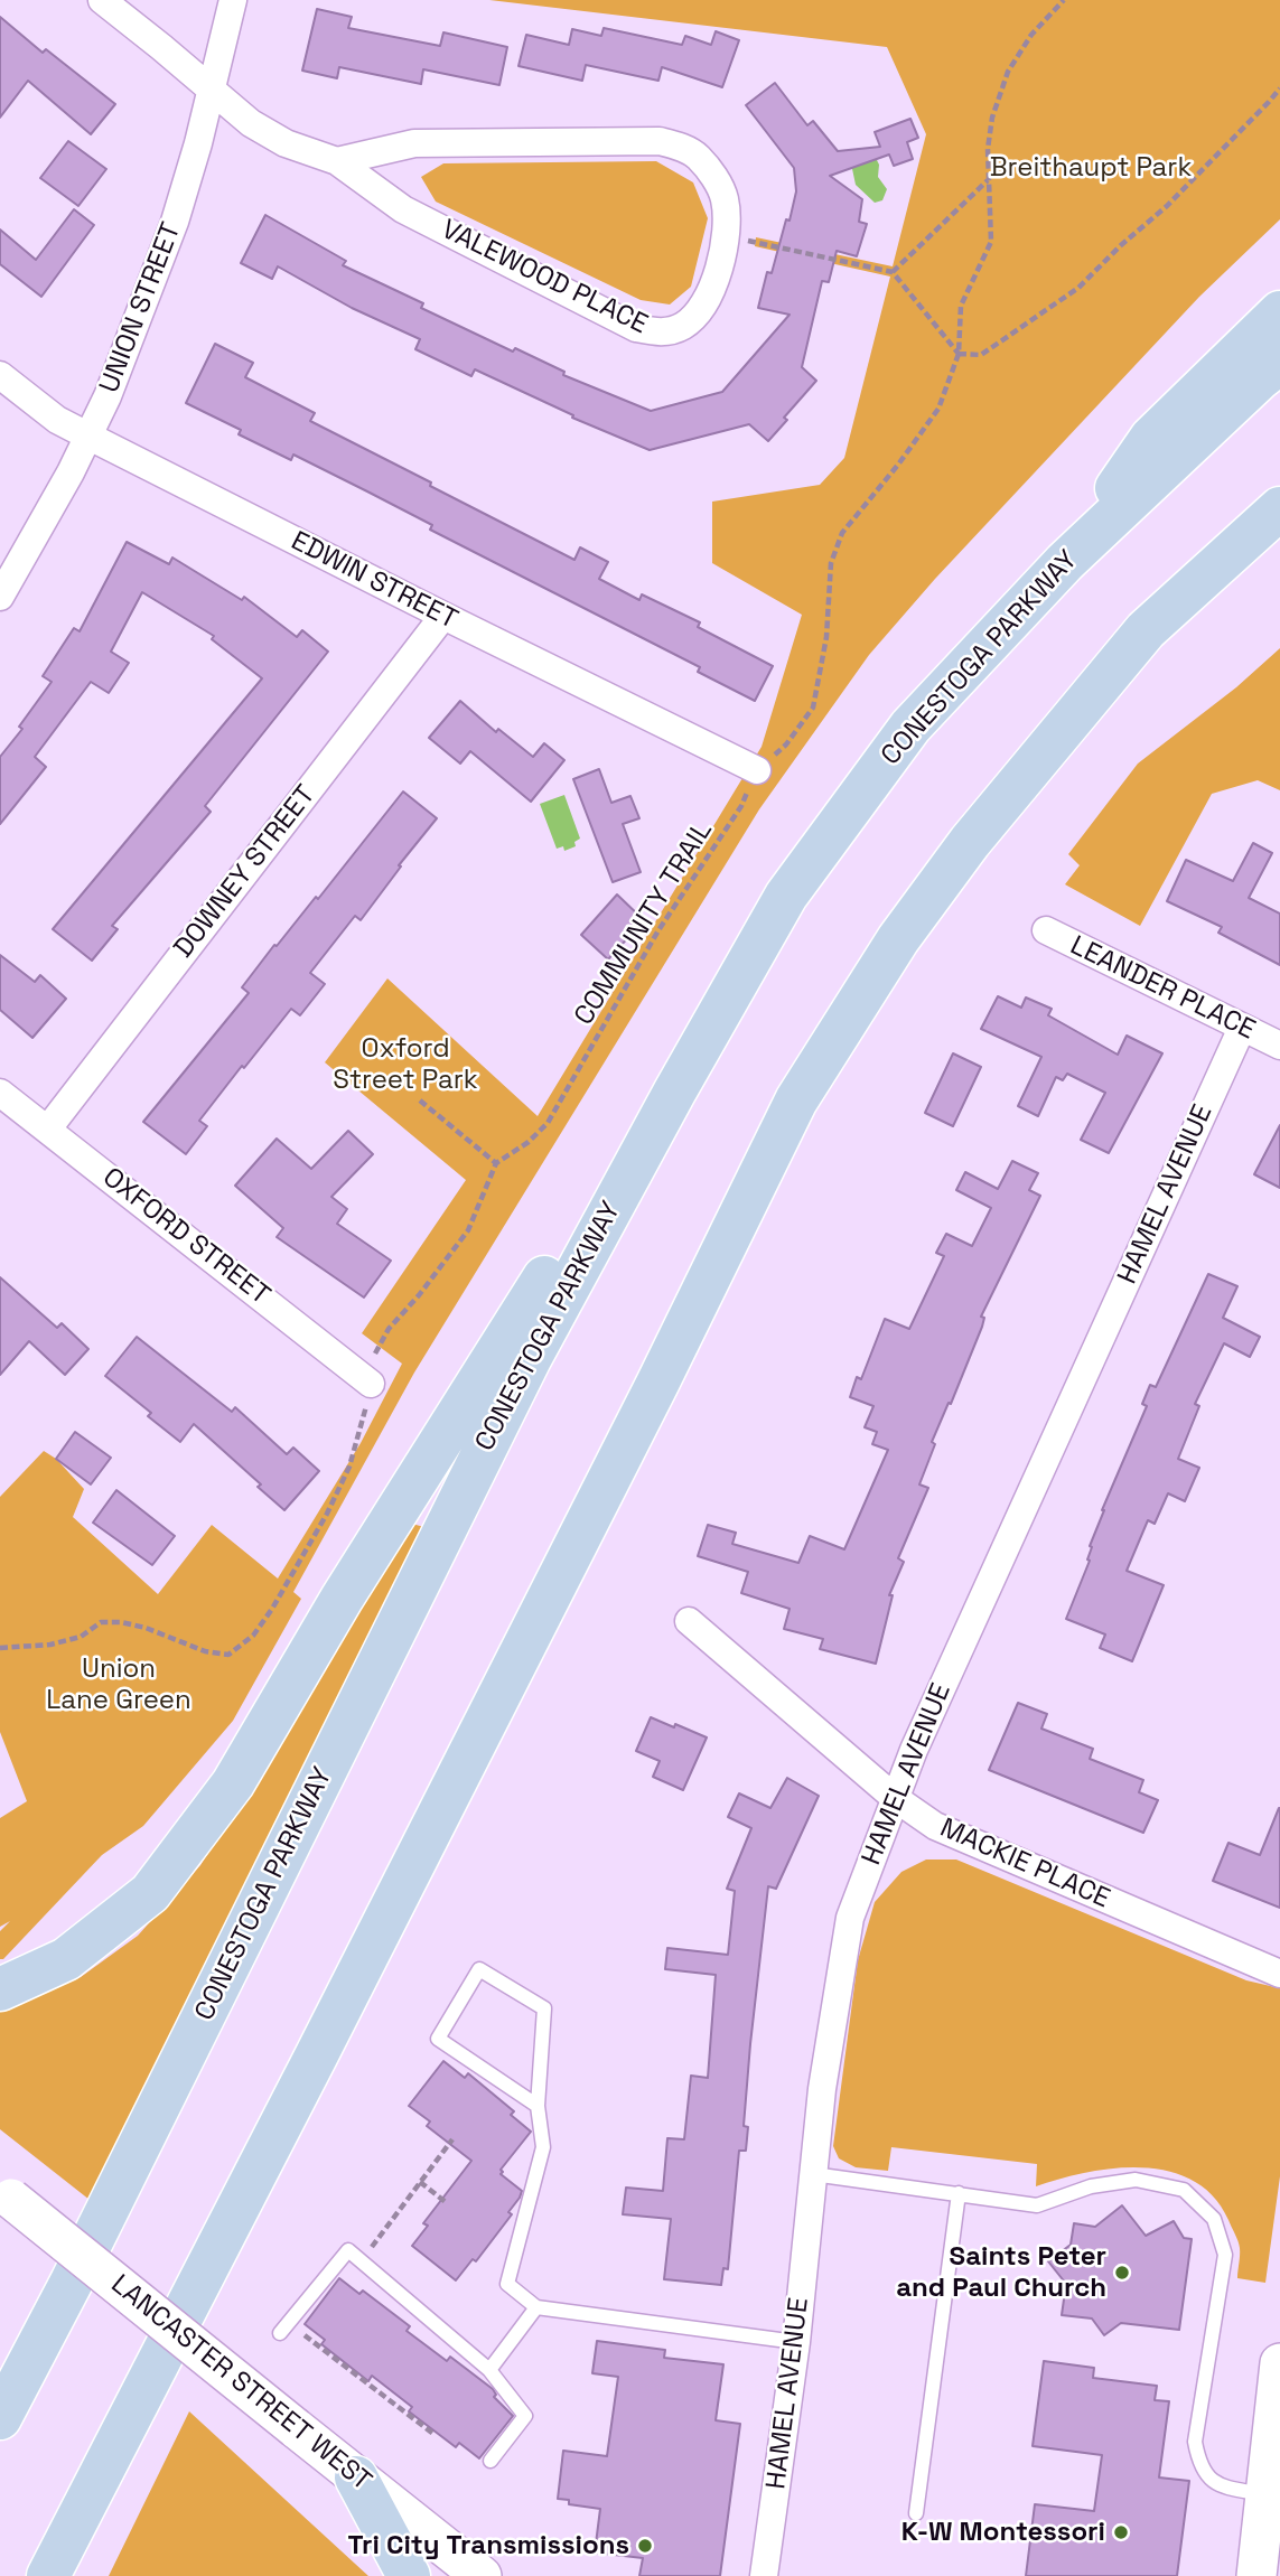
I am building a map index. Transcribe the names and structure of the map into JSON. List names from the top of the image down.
{
  "streets": {
    "highway": ["CONESTOGA PARKWAY"],
    "main road": ["LANCASTER STREET WEST"],
    "street": [
      "VALEWOOD PLACE",
      "UNION STREET",
      "EDWIN STREET",
      "DOWNEY STREET",
      "LEANDER PLACE",
      "HAMEL AVENUE",
      "OXFORD STREET",
      "MACKIE PLACE"
    ],
    "path": ["COMMUNITY TRAIL"]
  },
  "crossings": [
    ["VALEWOOD PLACE", "UNION STREET"],
    ["UNION STREET", "EDWIN STREET"],
    ["EDWIN STREET", "DOWNEY STREET"],
    ["EDWIN STREET", "COMMUNITY TRAIL"],
    ["DOWNEY STREET", "OXFORD STREET"],
    ["LEANDER PLACE", "HAMEL AVENUE"],
    ["HAMEL AVENUE", "MACKIE PLACE"]
  ],
  "parks": ["Breithaupt Park", "Oxford Street Park", "Union Lane Green"],
  "places": ["Saints Peter and Paul Church", "K-W Montessori", "Tri City Transmissions"]
}
